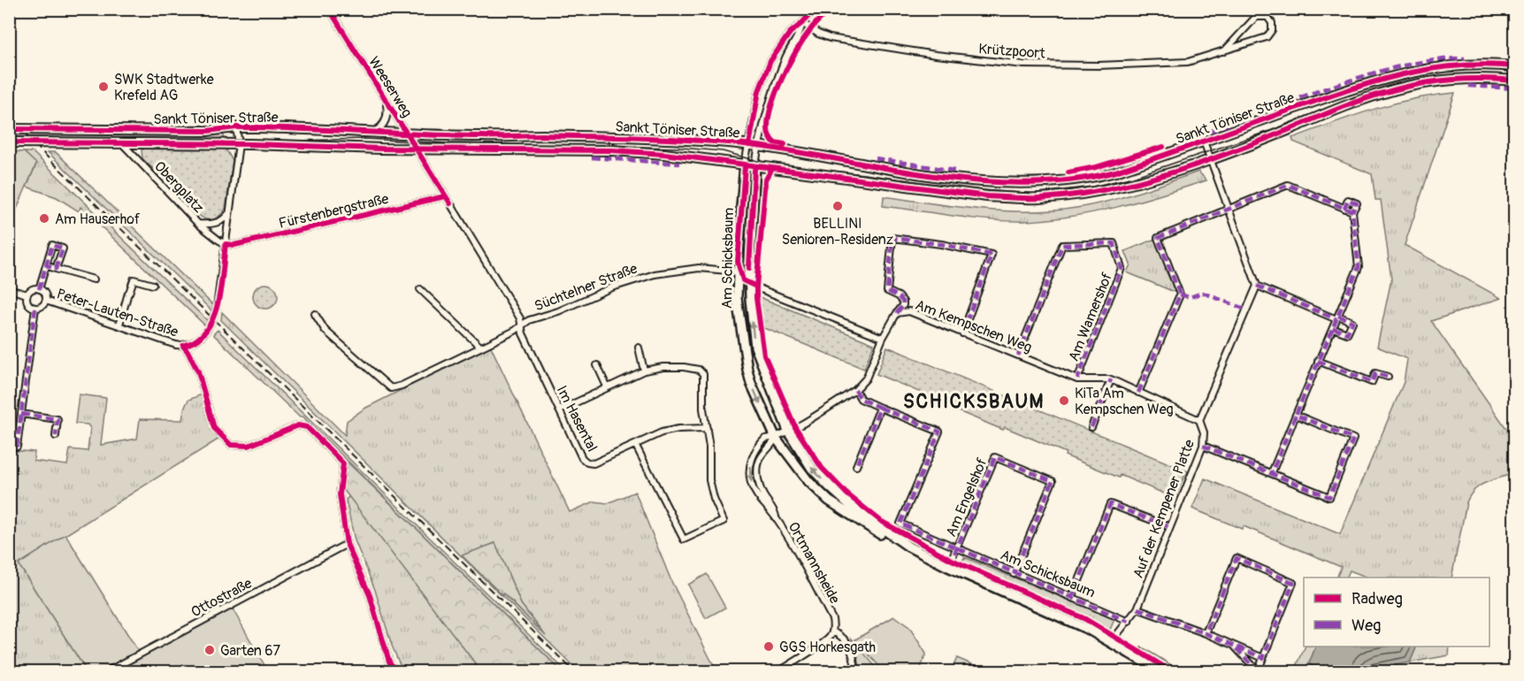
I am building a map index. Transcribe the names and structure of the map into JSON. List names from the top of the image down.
{
  "streets": {
    "main road": ["Sankt Töniser Straße", "Am Schicksbaum"],
    "street": [
      "Krützpoort",
      "Weeserweg",
      "Obergplatz",
      "Fürstenbergstraße",
      "Süchtelner Straße",
      "Peter-Lauten-Straße",
      "Am Wamershof",
      "Am Kempschen Weg",
      "Im Hasental",
      "Am Engelshof",
      "Auf der Kempener Platte",
      "Ortmannsheide",
      "Ottostraße"
    ]
  },
  "crossings": [
    ["Weeserweg", "Sankt Töniser Straße"],
    ["Weeserweg", "Fürstenbergstraße"],
    ["Weeserweg", "Süchtelner Straße"],
    ["Weeserweg", "Im Hasental"],
    ["Sankt Töniser Straße", "Obergplatz"],
    ["Sankt Töniser Straße", "Am Schicksbaum"],
    ["Obergplatz", "Fürstenbergstraße"],
    ["Obergplatz", "Peter-Lauten-Straße"],
    ["Fürstenbergstraße", "Peter-Lauten-Straße"],
    ["Am Schicksbaum", "Süchtelner Straße"],
    ["Am Schicksbaum", "Am Engelshof"],
    ["Am Schicksbaum", "Auf der Kempener Platte"],
    ["Süchtelner Straße", "Im Hasental"],
    ["Peter-Lauten-Straße", "Ottostraße"],
    ["Am Wamershof", "Am Kempschen Weg"],
    ["Am Kempschen Weg", "Auf der Kempener Platte"]
  ],
  "districts": ["SCHICKSBAUM"],
  "places": [
    "SWK Stadtwerke Krefeld AG",
    "BELLINI Senioren-Residenz",
    "Am Hauserhof",
    "KiTa Am Kempschen Weg",
    "GGS Horkesgath",
    "Garten 67"
  ],
  "legend": ["Radweg", "Weg"]
}
